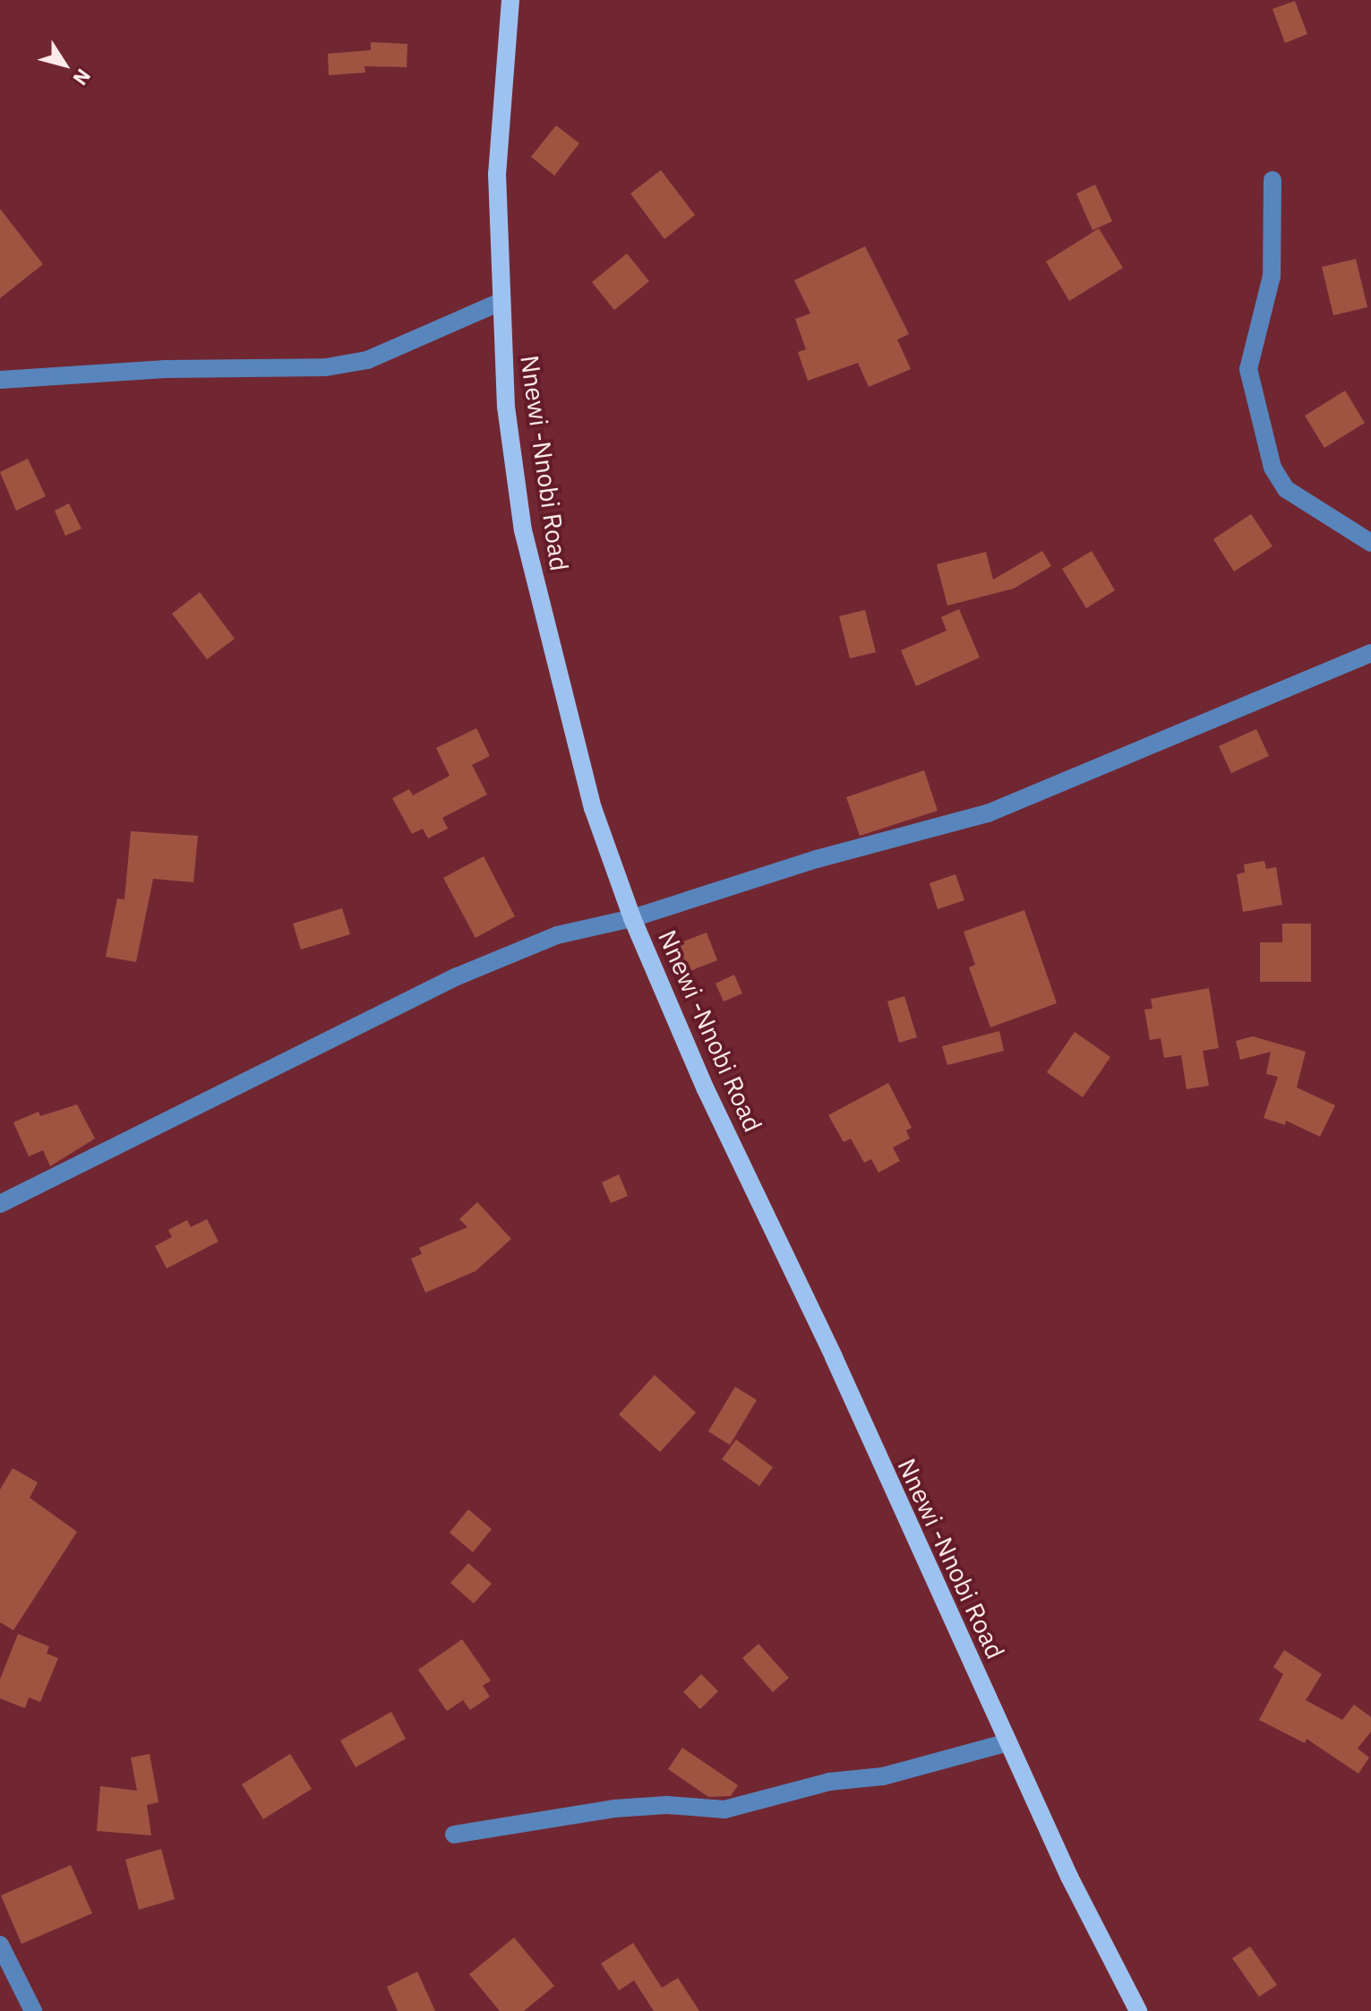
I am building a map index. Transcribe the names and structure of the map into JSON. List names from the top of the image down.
{
  "streets": {
    "main road": ["Nnewi -Nnobi Road"]
  },
  "north": "bottom right"
}
